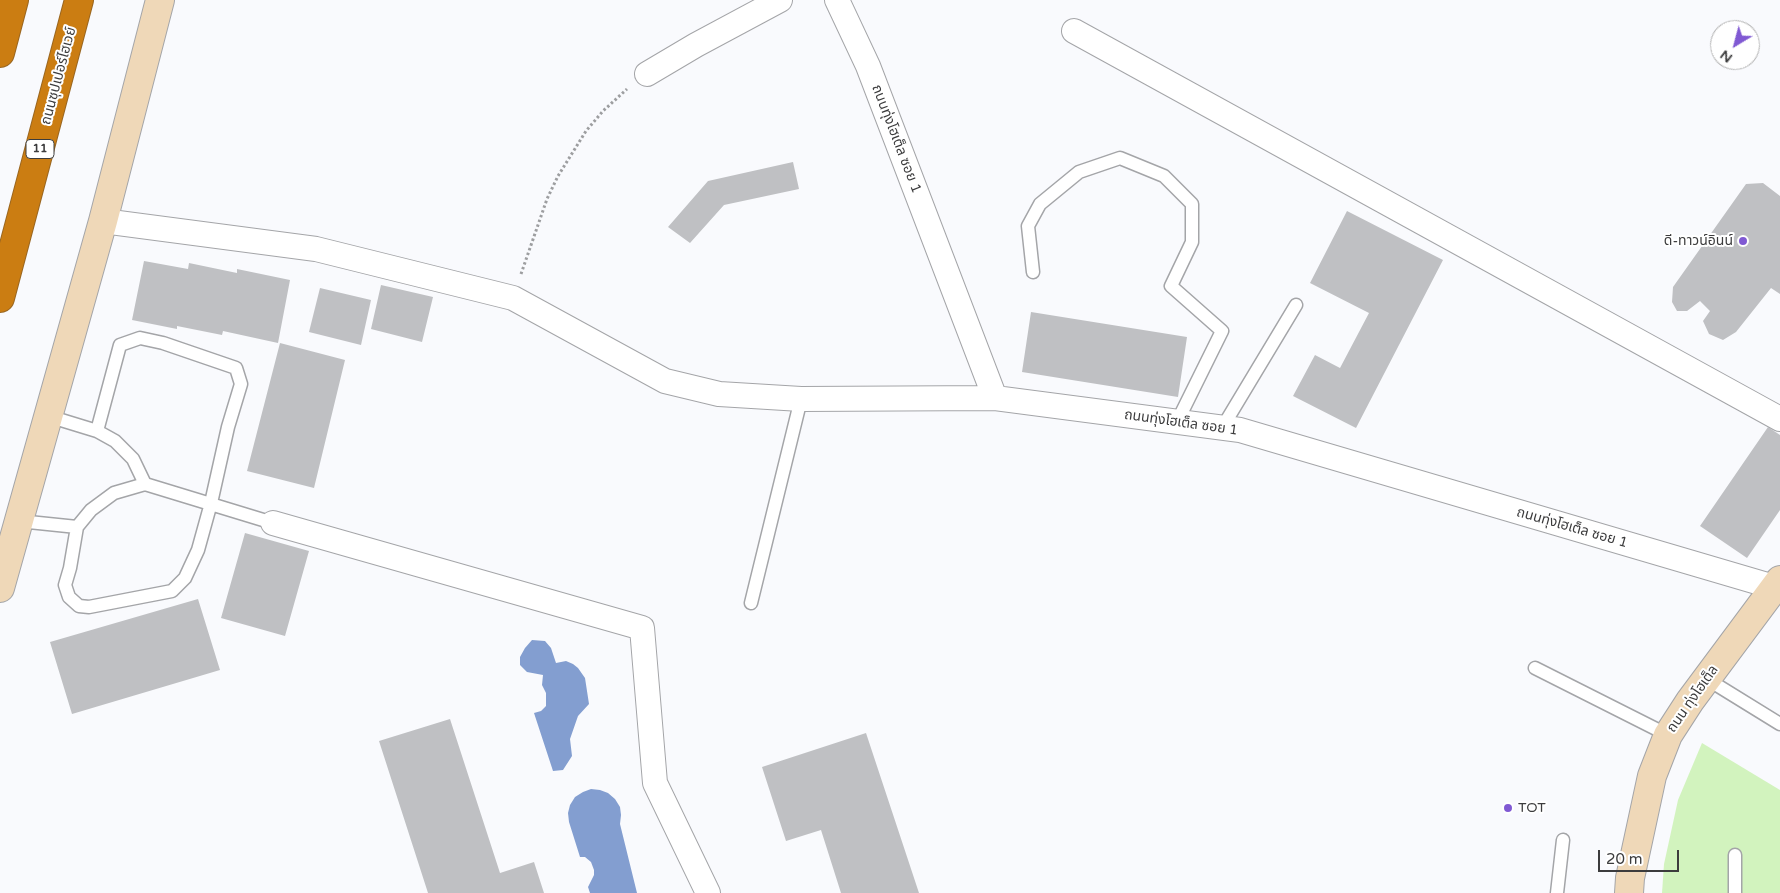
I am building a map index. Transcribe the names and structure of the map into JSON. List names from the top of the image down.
{
  "streets": {
    "highway": ["ถนนซุปเปอร์ไฮเวย์", "11"],
    "main road": ["ถนน ทุ่งโฮเต็ล"],
    "street": ["ถนนทุ่งโฮเต็ล ซอย 1"]
  },
  "crossings": [
    ["ถนนทุ่งโฮเต็ล ซอย 1", "ถนน ทุ่งโฮเต็ล"]
  ],
  "places": ["ดี-ทาวน์อินน์", "TOT"],
  "scale_bar": "20 m",
  "north": "bottom left"
}
